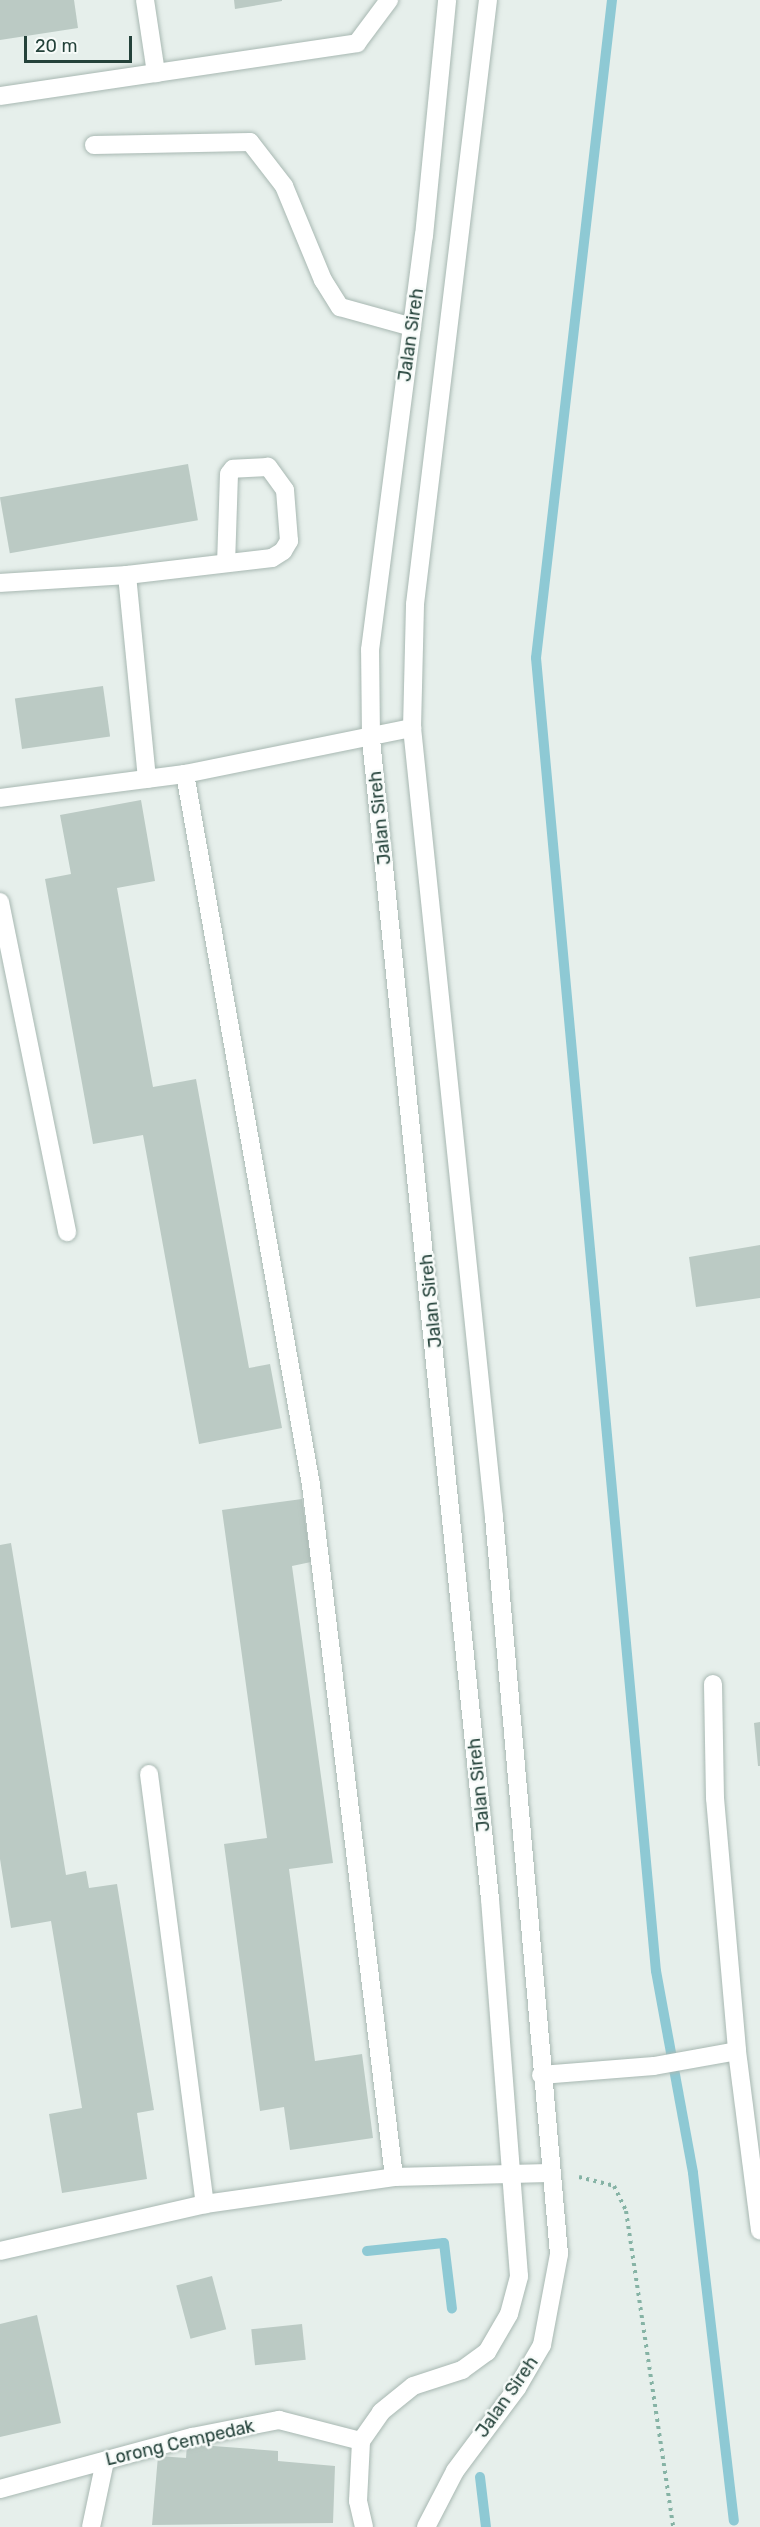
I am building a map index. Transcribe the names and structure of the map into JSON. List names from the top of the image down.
{
  "streets": {
    "street": ["Jalan Sireh", "Lorong Cempedak"]
  },
  "crossings": [
    ["Jalan Sireh", "Lorong Cempedak"]
  ],
  "scale_bar": "20 m"
}
